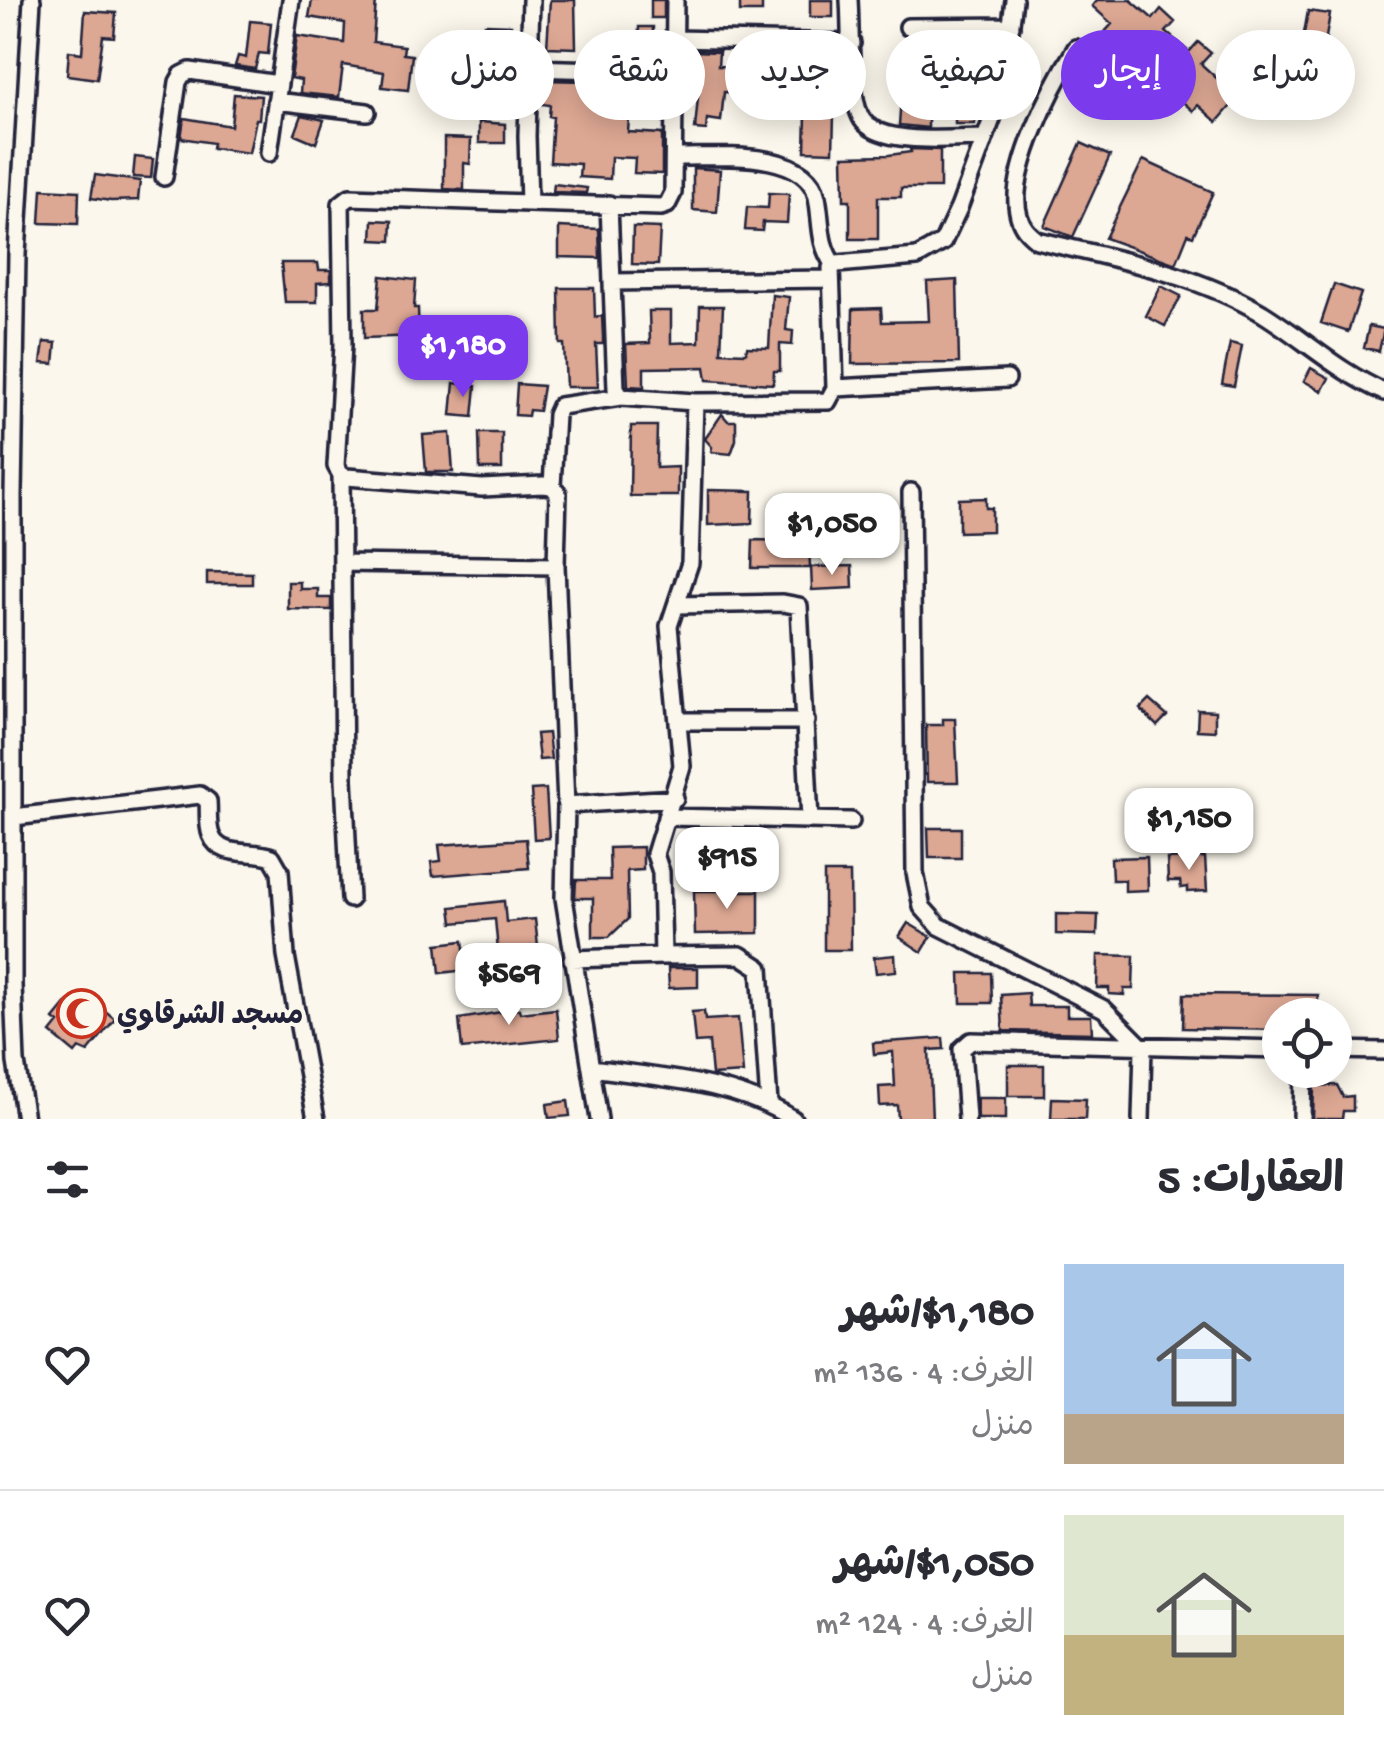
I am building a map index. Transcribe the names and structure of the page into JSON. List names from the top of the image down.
{
  "places": {
    "mosque": ["مسجد الشرقاوي"]
  },
  "page": {
    "chip": [
      "شراء",
      "إيجار",
      "تصفية",
      "جديد",
      "شقة",
      "منزل"
    ],
    "price": [
      "$1,180",
      "$1,050",
      "$1,150",
      "$915",
      "$569"
    ],
    "heading": "العقارات: 5",
    "list": [
      {
        "name": "$1,180/شهر",
        "note": "الغرف: 4 · 136 m² · منزل"
      },
      {
        "name": "$1,050/شهر",
        "note": "الغرف: 4 · 124 m² · منزل"
      }
    ]
  }
}
